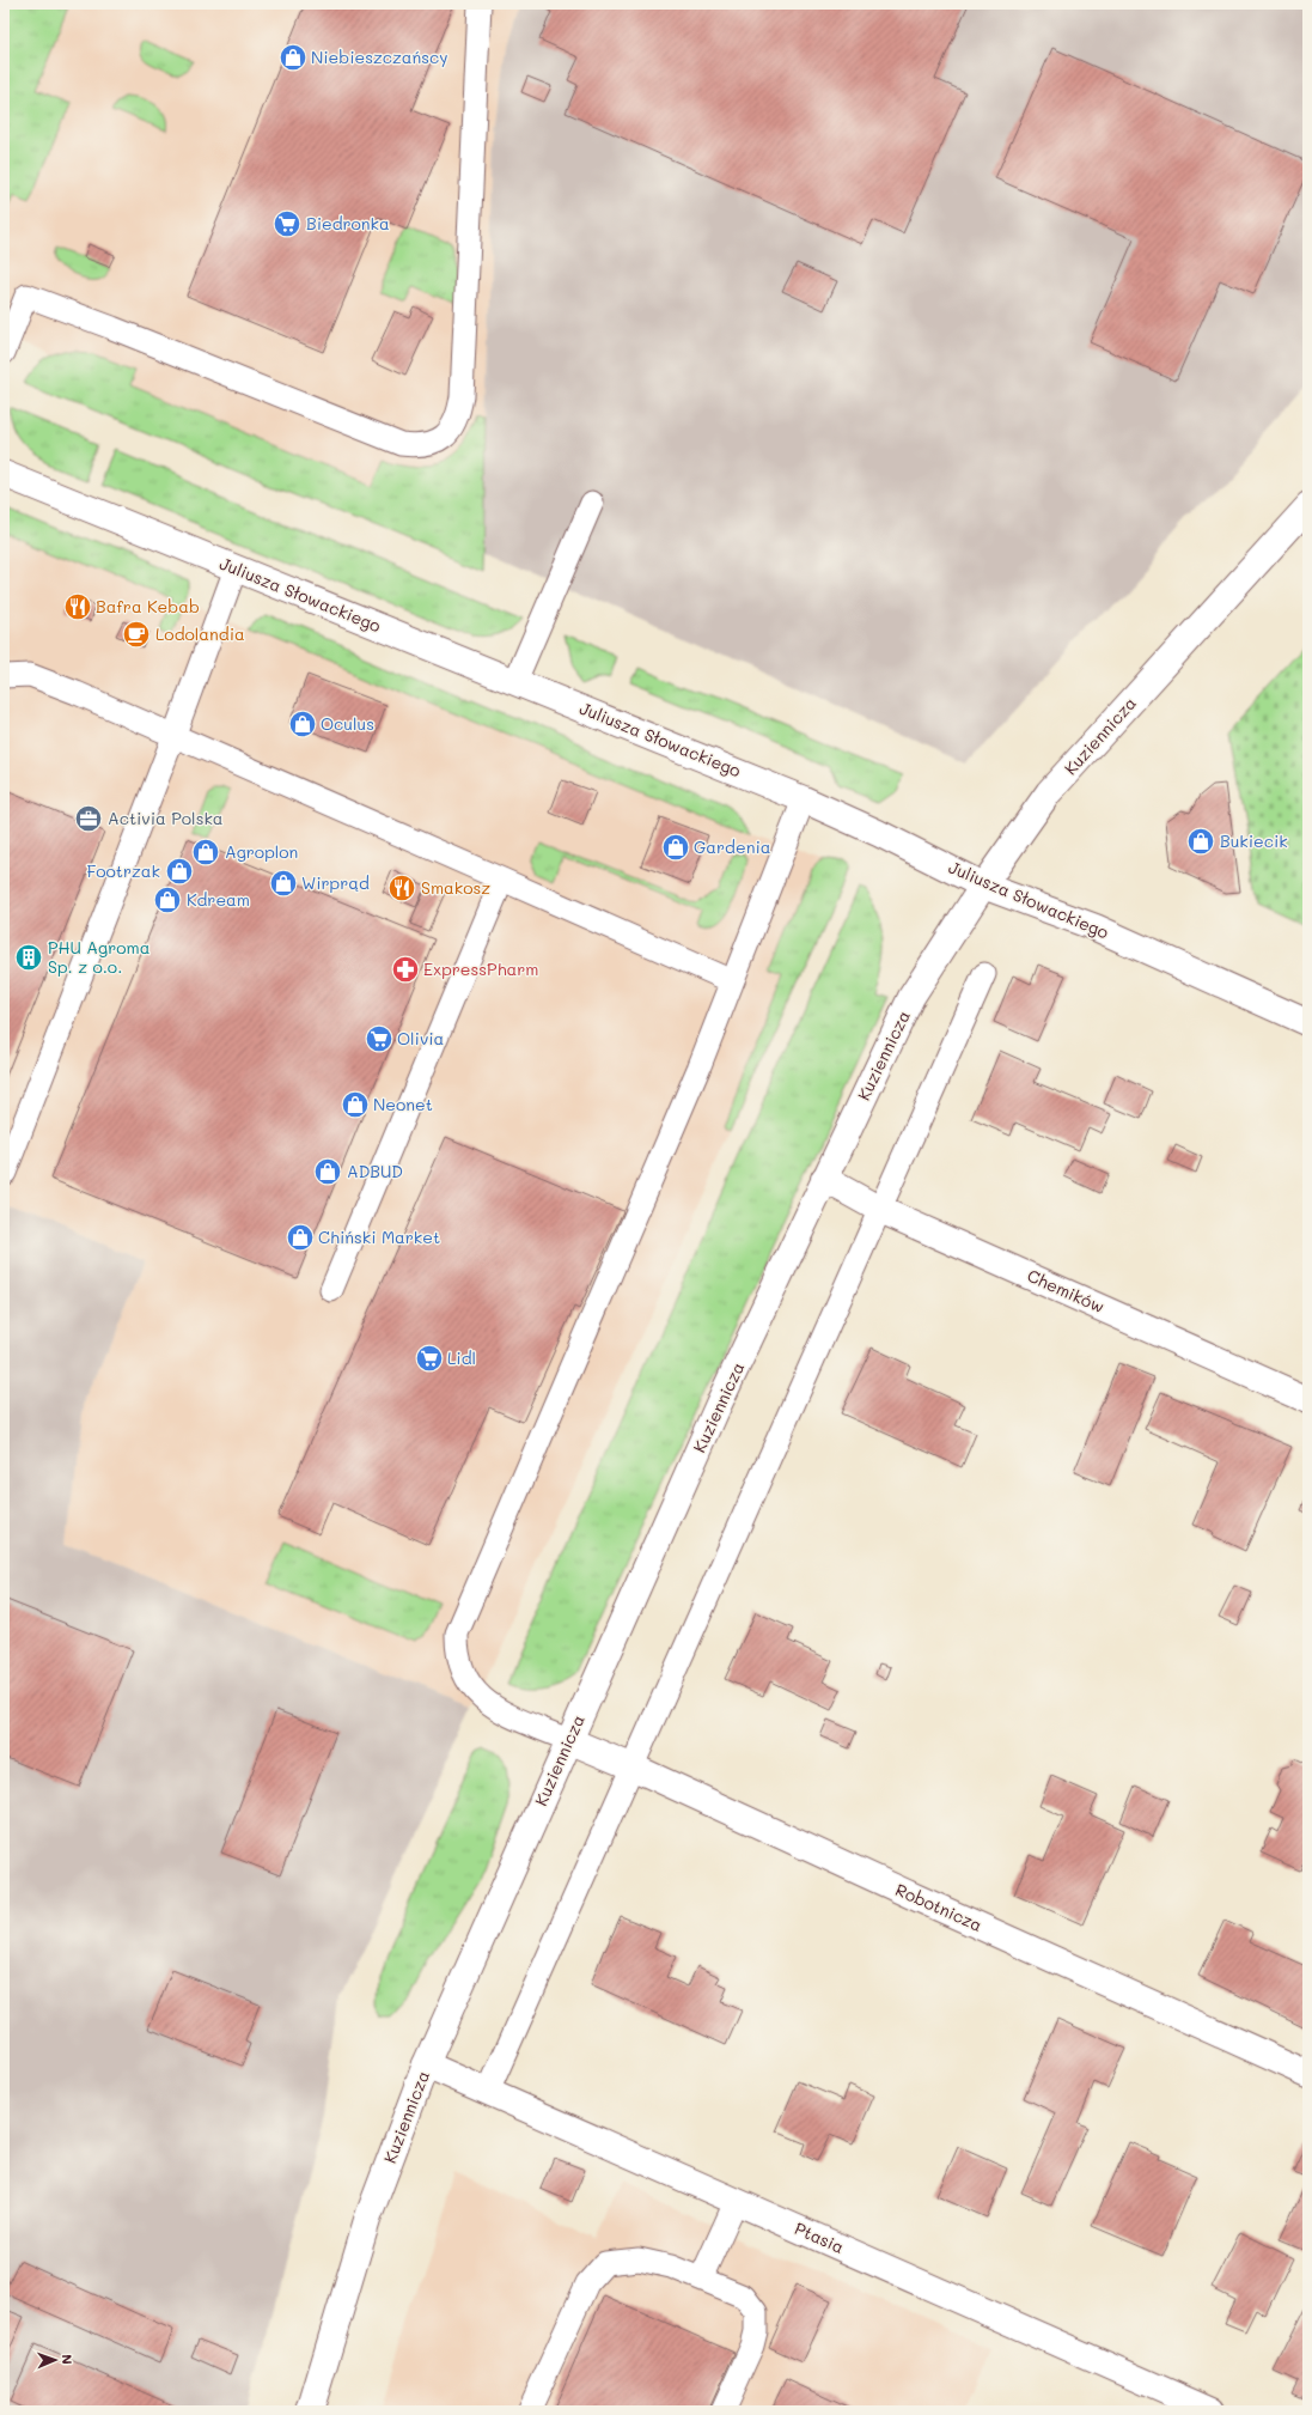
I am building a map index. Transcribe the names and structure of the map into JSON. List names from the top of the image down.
{
  "streets": {
    "street": [
      "Juliusza Słowackiego",
      "Kuziennicza",
      "Chemików",
      "Robotnicza",
      "Ptasia"
    ]
  },
  "crossings": [
    ["Juliusza Słowackiego", "Kuziennicza"],
    ["Kuziennicza", "Chemików"],
    ["Kuziennicza", "Robotnicza"],
    ["Kuziennicza", "Ptasia"]
  ],
  "places": {
    "shop": [
      "Niebieszczańscy",
      "Oculus",
      "Bukiecik",
      "Gardenia",
      "Agroplon",
      "Footrzak",
      "Wirprąd",
      "Kdream",
      "Neonet",
      "ADBUD",
      "Chiński Market"
    ],
    "supermarket": ["Biedronka", "Olivia", "Lidl"],
    "restaurant": ["Bafra Kebab", "Smakosz"],
    "cafe": ["Lodolandia"],
    "office": ["Activia Polska"],
    "building": ["PHU Agroma Sp. z o.o."],
    "pharmacy": ["ExpressPharm"]
  },
  "north": "right"
}
